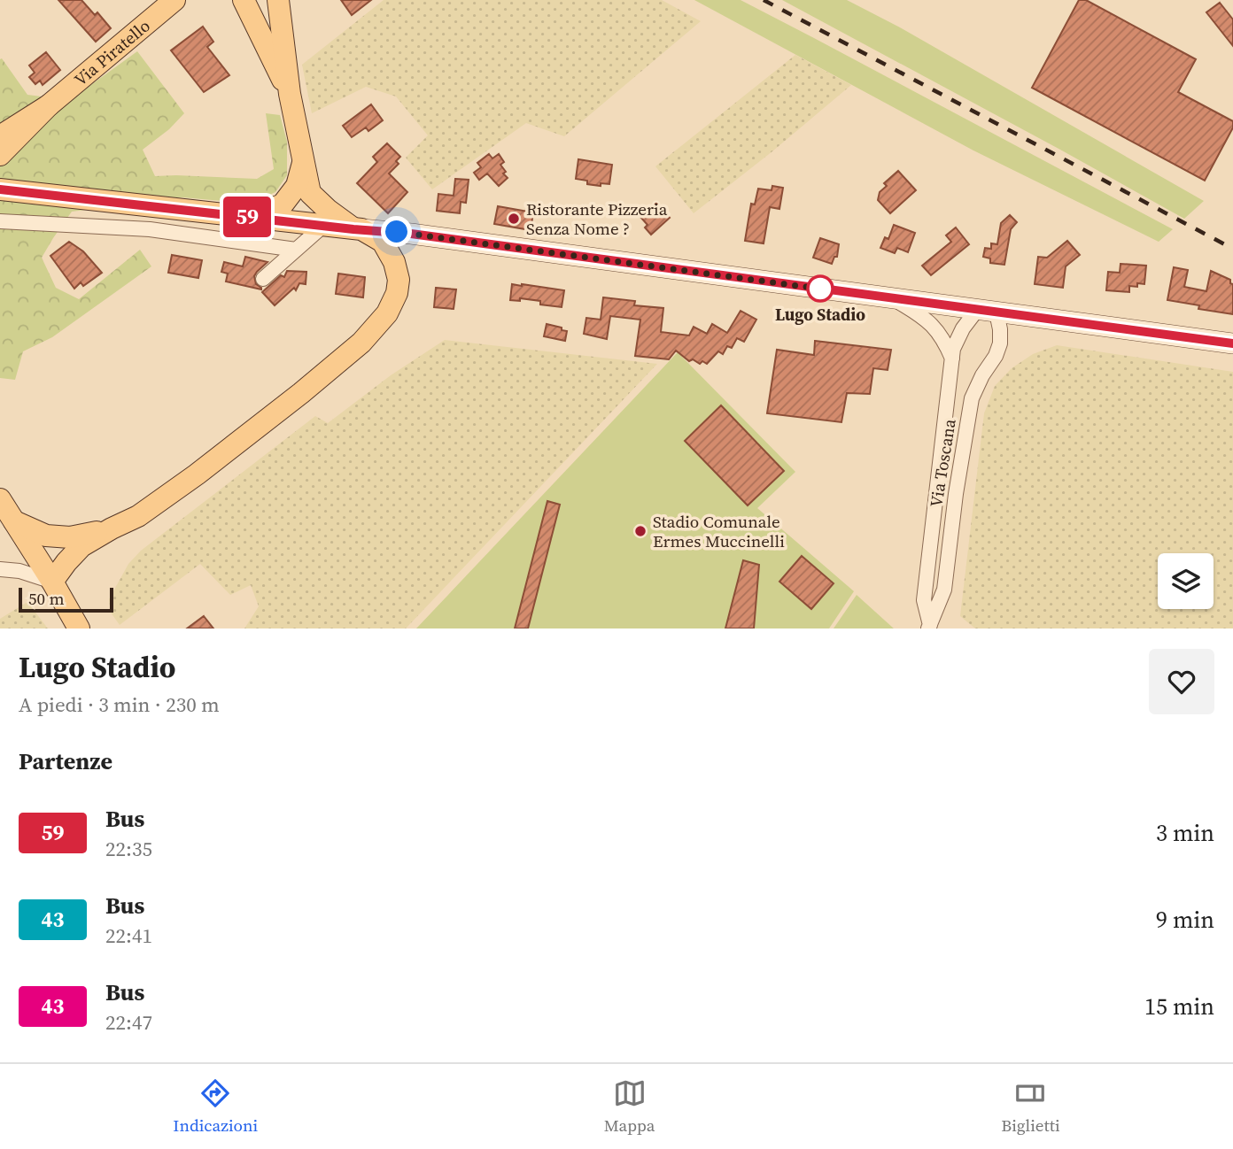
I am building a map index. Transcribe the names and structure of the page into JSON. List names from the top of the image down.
{
  "streets": {
    "main road": ["Via Piratello"],
    "street": ["Via Toscana"]
  },
  "places": ["Ristorante Pizzeria Senza Nome ?", "Lugo Stadio", "Stadio Comunale Ermes Muccinelli"],
  "lines": ["bus line 59"],
  "scale_bar": "50 m",
  "page": {
    "on_map": "59",
    "scale": "50 m",
    "heading": [
      ["Lugo Stadio", "A piedi · 3 min · 230 m"],
      "Partenze"
    ],
    "list": [
      {
        "mark": "59",
        "name": "Bus",
        "note": "22:35",
        "value": "3 min"
      },
      {
        "mark": "43",
        "name": "Bus",
        "note": "22:41",
        "value": "9 min"
      },
      {
        "mark": "43",
        "name": "Bus",
        "note": "22:47",
        "value": "15 min"
      }
    ],
    "tabs": ["Indicazioni", "Mappa", "Biglietti"]
  }
}
